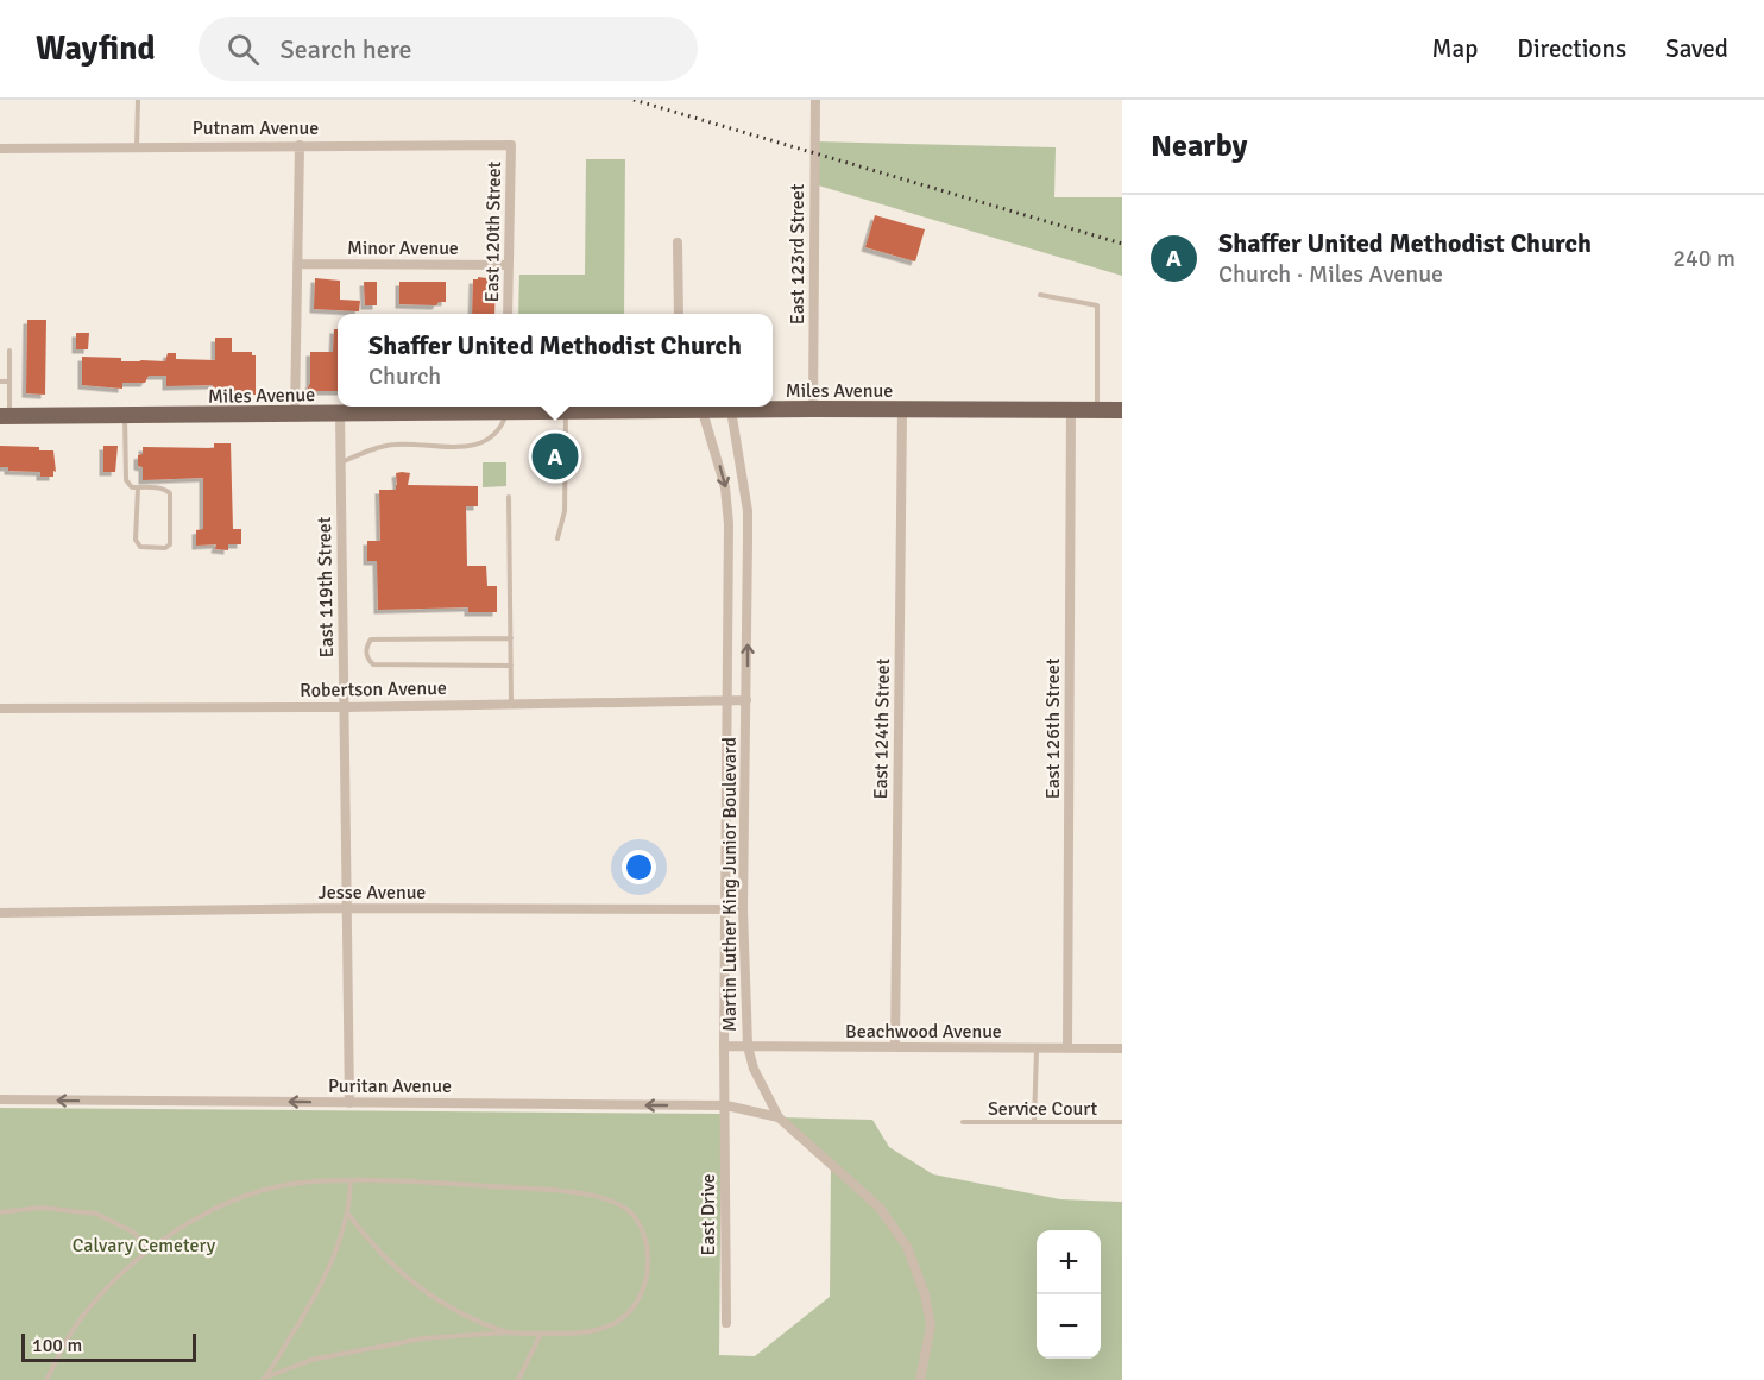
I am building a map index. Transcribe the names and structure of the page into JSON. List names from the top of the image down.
{
  "streets": {
    "main road": ["Miles Avenue"],
    "street": [
      "Putnam Avenue",
      "East 120th Street",
      "Minor Avenue",
      "East 123rd Street",
      "East 119th Street",
      "Robertson Avenue",
      "East 124th Street",
      "East 126th Street",
      "Martin Luther King Junior Boulevard",
      "Jesse Avenue",
      "Beachwood Avenue",
      "Puritan Avenue",
      "East Drive"
    ],
    "lane": ["Service Court"]
  },
  "crossings": [
    ["Putnam Avenue", "East 120th Street"],
    ["East 120th Street", "Minor Avenue"],
    ["East 123rd Street", "Miles Avenue"],
    ["Miles Avenue", "East 119th Street"],
    ["Miles Avenue", "East 124th Street"],
    ["Miles Avenue", "East 126th Street"],
    ["Miles Avenue", "Martin Luther King Junior Boulevard"],
    ["East 119th Street", "Robertson Avenue"],
    ["East 119th Street", "Jesse Avenue"],
    ["East 119th Street", "Puritan Avenue"],
    ["Robertson Avenue", "Martin Luther King Junior Boulevard"],
    ["East 124th Street", "Beachwood Avenue"],
    ["East 126th Street", "Beachwood Avenue"],
    ["Martin Luther King Junior Boulevard", "Jesse Avenue"],
    ["Martin Luther King Junior Boulevard", "Beachwood Avenue"],
    ["Martin Luther King Junior Boulevard", "Puritan Avenue"],
    ["Martin Luther King Junior Boulevard", "East Drive"],
    ["Puritan Avenue", "East Drive"]
  ],
  "one_way": ["Puritan Avenue"],
  "parks": ["Calvary Cemetery"],
  "scale_bar": "100 m",
  "page": {
    "header": "Wayfind",
    "search": "Search here",
    "nav": ["Map", "Directions", "Saved"],
    "heading": "Nearby",
    "list": [
      {
        "mark": "A",
        "name": "Shaffer United Methodist Church",
        "note": "Church · Miles Avenue",
        "value": "240 m"
      }
    ],
    "popup": ["Shaffer United Methodist Church", "Church"],
    "pins": "A",
    "map_buttons": ["+", "−"],
    "scale": "100 m"
  }
}
